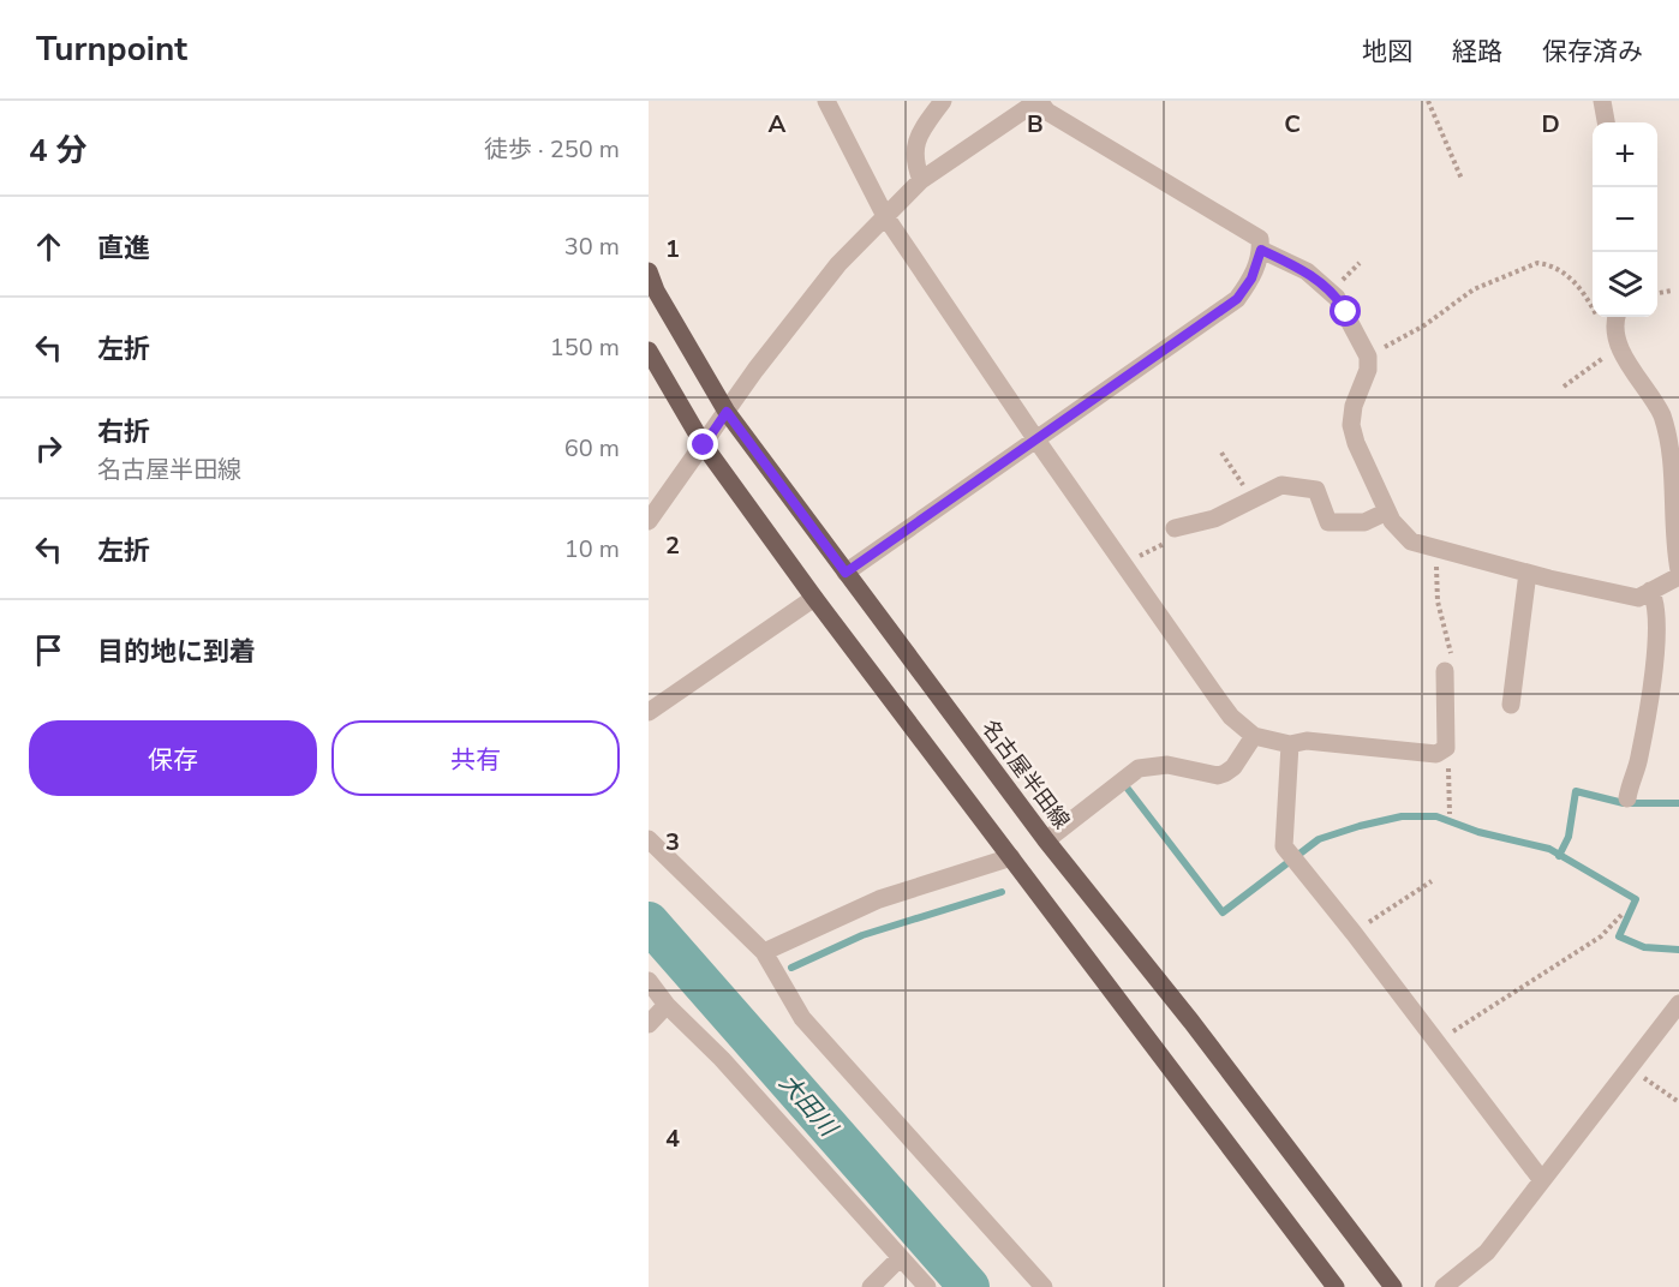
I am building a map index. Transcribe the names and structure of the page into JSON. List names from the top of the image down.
{
  "streets": {
    "main road": ["名古屋半田線"]
  },
  "water": ["大田川"],
  "page": {
    "header": "Turnpoint",
    "nav": ["地図", "経路", "保存済み"],
    "heading": ["4 分", "徒歩 · 250 m"],
    "map_buttons": ["+", "−"],
    "list": [
      ["直進", "30 m"],
      ["左折", "150 m"],
      ["右折", "名古屋半田線", "60 m"],
      ["左折", "10 m"],
      "目的地に到着"
    ],
    "buttons": ["保存", "共有"]
  },
  "grid": {
    "columns": [
      "A",
      "B",
      "C",
      "D"
    ],
    "rows": [
      "1",
      "2",
      "3",
      "4"
    ]
  }
}
